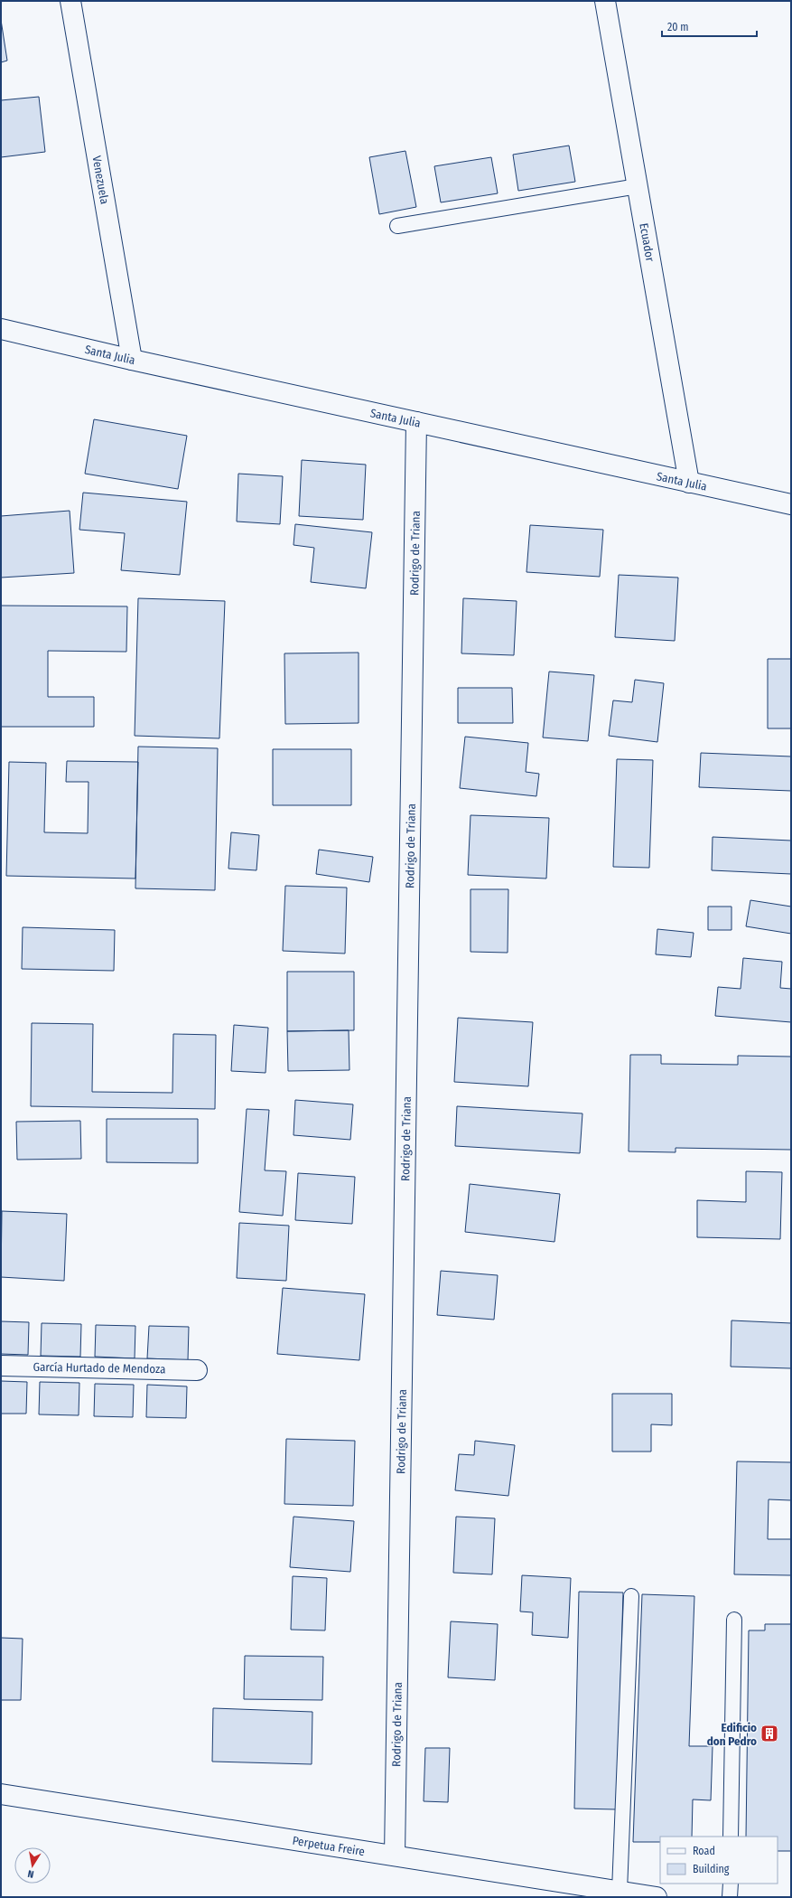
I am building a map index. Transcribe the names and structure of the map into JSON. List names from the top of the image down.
{
  "streets": {
    "street": [
      "Venezuela",
      "Ecuador",
      "Santa Julia",
      "Rodrigo de Triana",
      "García Hurtado de Mendoza",
      "Perpetua Freire"
    ]
  },
  "crossings": [
    ["Venezuela", "Santa Julia"],
    ["Ecuador", "Santa Julia"],
    ["Santa Julia", "Rodrigo de Triana"],
    ["Rodrigo de Triana", "Perpetua Freire"]
  ],
  "places": {
    "building": ["Edificio don Pedro"]
  },
  "legend": ["Road", "Building"],
  "scale_bar": "20 m",
  "north": "bottom"
}
